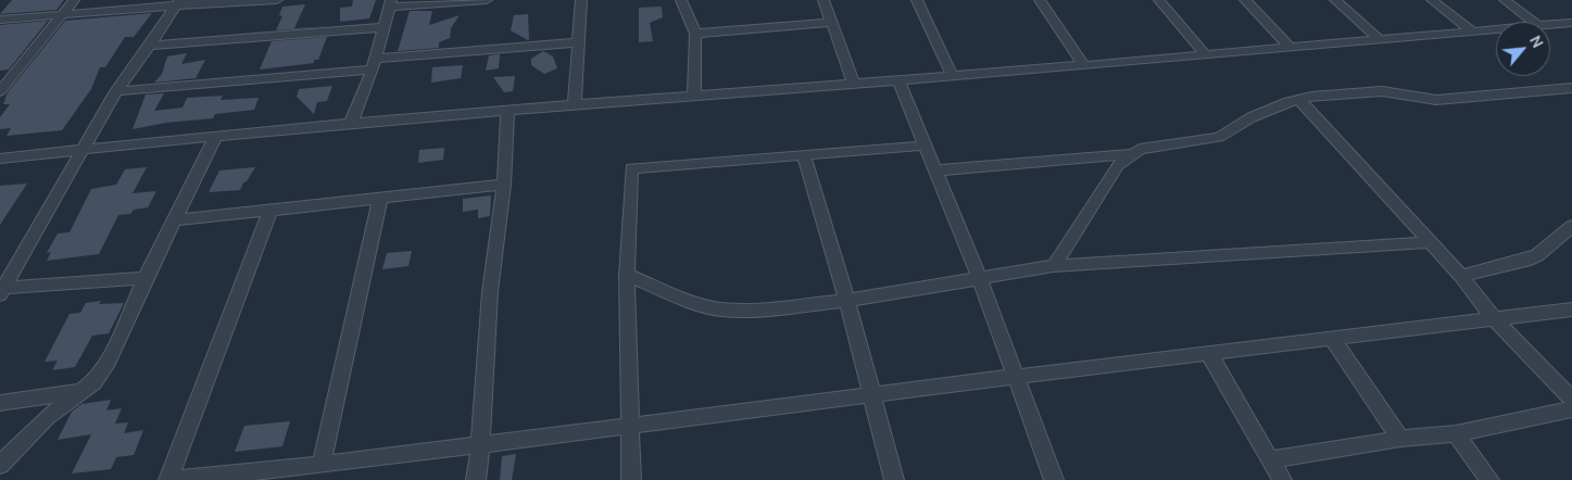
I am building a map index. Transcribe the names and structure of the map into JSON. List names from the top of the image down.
{
  "north": "top right"
}
